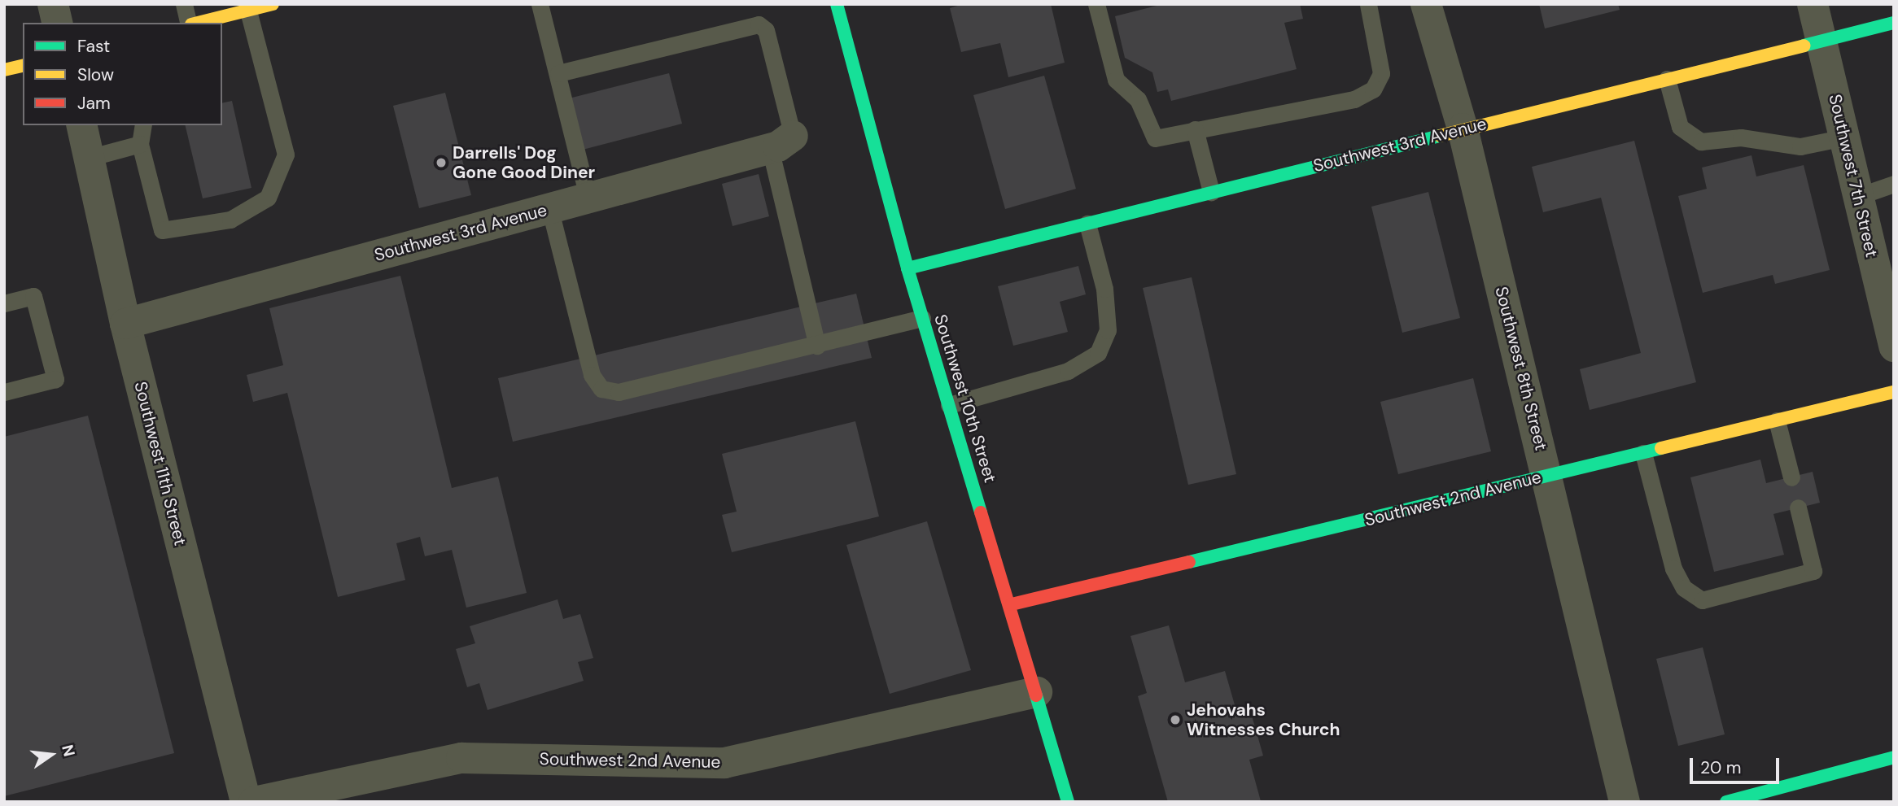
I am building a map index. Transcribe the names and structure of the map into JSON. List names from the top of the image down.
{
  "streets": {
    "main road": ["Southwest 3rd Avenue", "Southwest 10th Street", "Southwest 2nd Avenue"],
    "street": ["Southwest 7th Street", "Southwest 8th Street", "Southwest 11th Street"]
  },
  "crossings": [
    ["Southwest 3rd Avenue", "Southwest 7th Street"],
    ["Southwest 3rd Avenue", "Southwest 8th Street"],
    ["Southwest 3rd Avenue", "Southwest 10th Street"],
    ["Southwest 3rd Avenue", "Southwest 11th Street"],
    ["Southwest 8th Street", "Southwest 2nd Avenue"],
    ["Southwest 10th Street", "Southwest 2nd Avenue"]
  ],
  "places": ["Darrells' Dog Gone Good Diner", "Jehovahs Witnesses Church"],
  "legend": ["Fast", "Slow", "Jam"],
  "scale_bar": "20 m",
  "north": "right"
}
